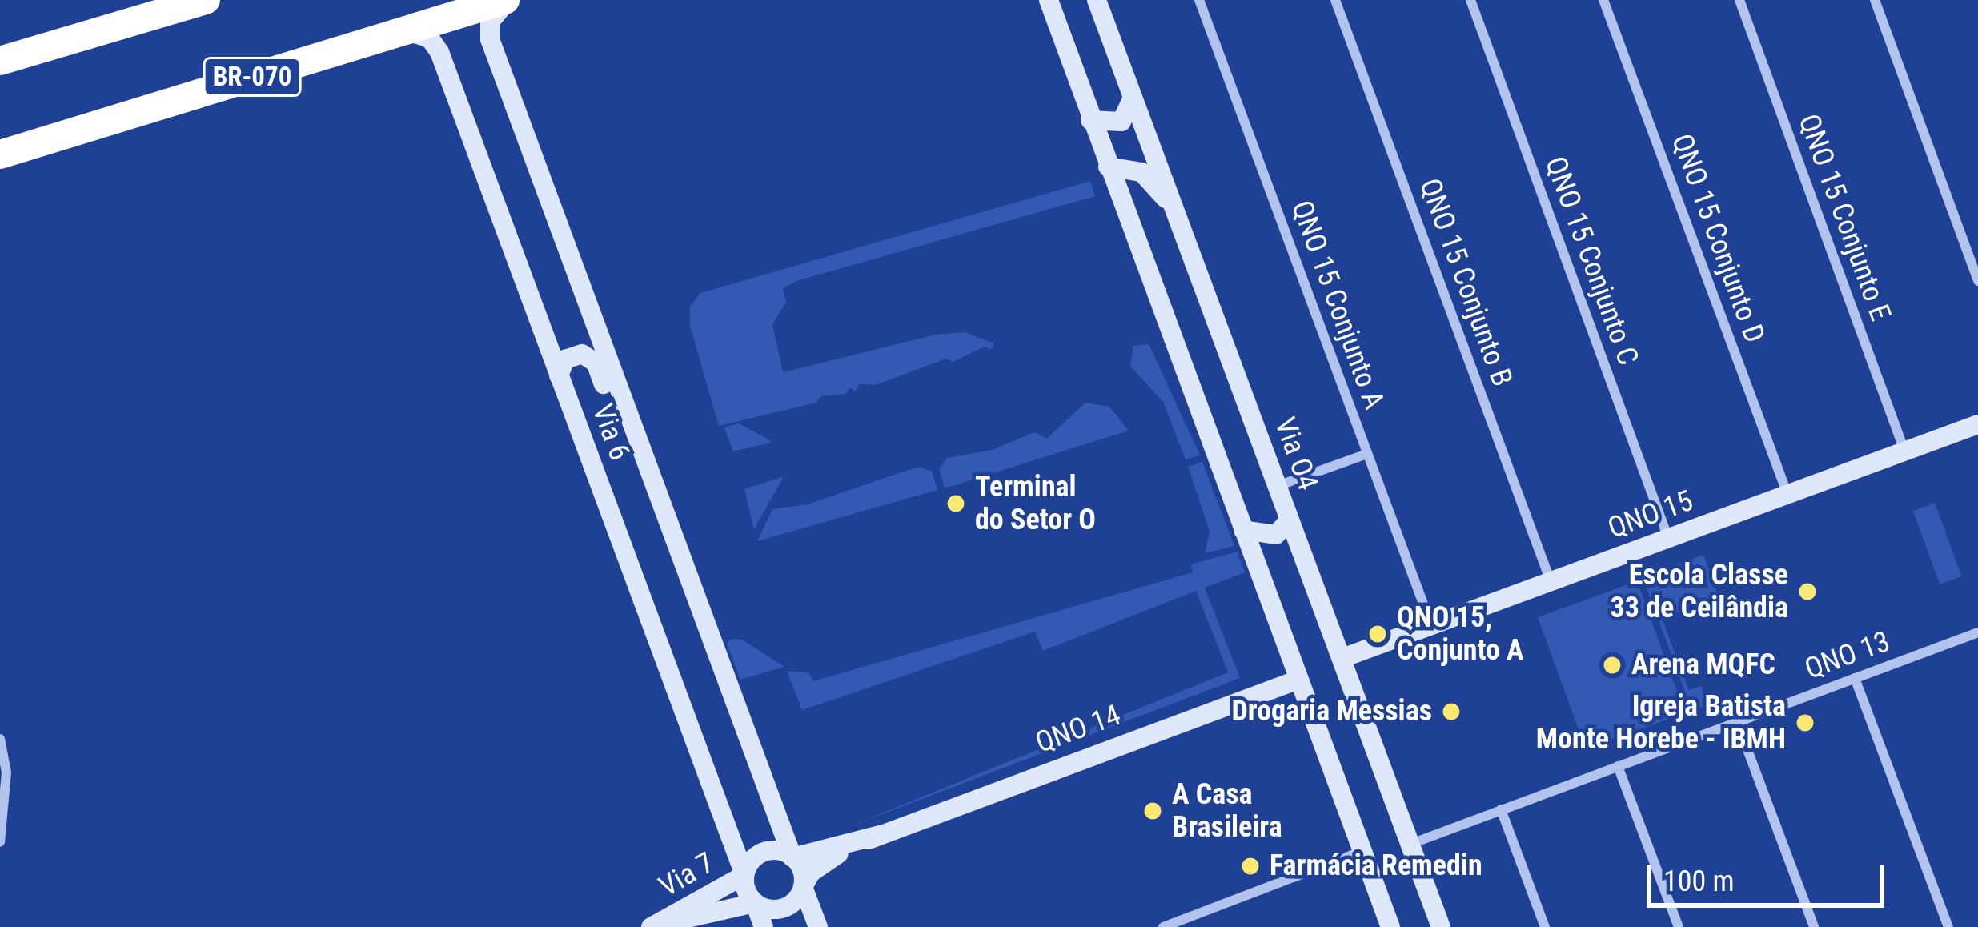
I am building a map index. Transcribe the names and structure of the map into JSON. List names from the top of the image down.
{
  "streets": {
    "highway": ["BR-070"],
    "main road": [
      "Via 6",
      "Via O4",
      "QNO 15",
      "QNO 14",
      "Via 7"
    ],
    "street": [
      "QNO 15 Conjunto E",
      "QNO 15 Conjunto D",
      "QNO 15 Conjunto C",
      "QNO 15 Conjunto B",
      "QNO 15 Conjunto A",
      "QNO 13"
    ]
  },
  "crossings": [
    ["BR-070", "Via 6"],
    ["QNO 15 Conjunto E", "QNO 15"],
    ["QNO 15 Conjunto D", "QNO 15"],
    ["QNO 15 Conjunto C", "QNO 15"],
    ["QNO 15 Conjunto B", "QNO 15"],
    ["QNO 15 Conjunto A", "QNO 15"],
    ["Via 6", "QNO 14"],
    ["Via 6", "Via 7"],
    ["Via O4", "QNO 15"],
    ["Via O4", "QNO 13"],
    ["QNO 14", "Via 7"]
  ],
  "places": [
    "Terminal do Setor O",
    "Escola Classe 33 de Ceilândia",
    "QNO 15, Conjunto A",
    "Arena MQFC",
    "Drogaria Messias",
    "Igreja Batista Monte Horebe - IBMH",
    "A Casa Brasileira",
    "Farmácia Remedin"
  ],
  "scale_bar": "100 m"
}
